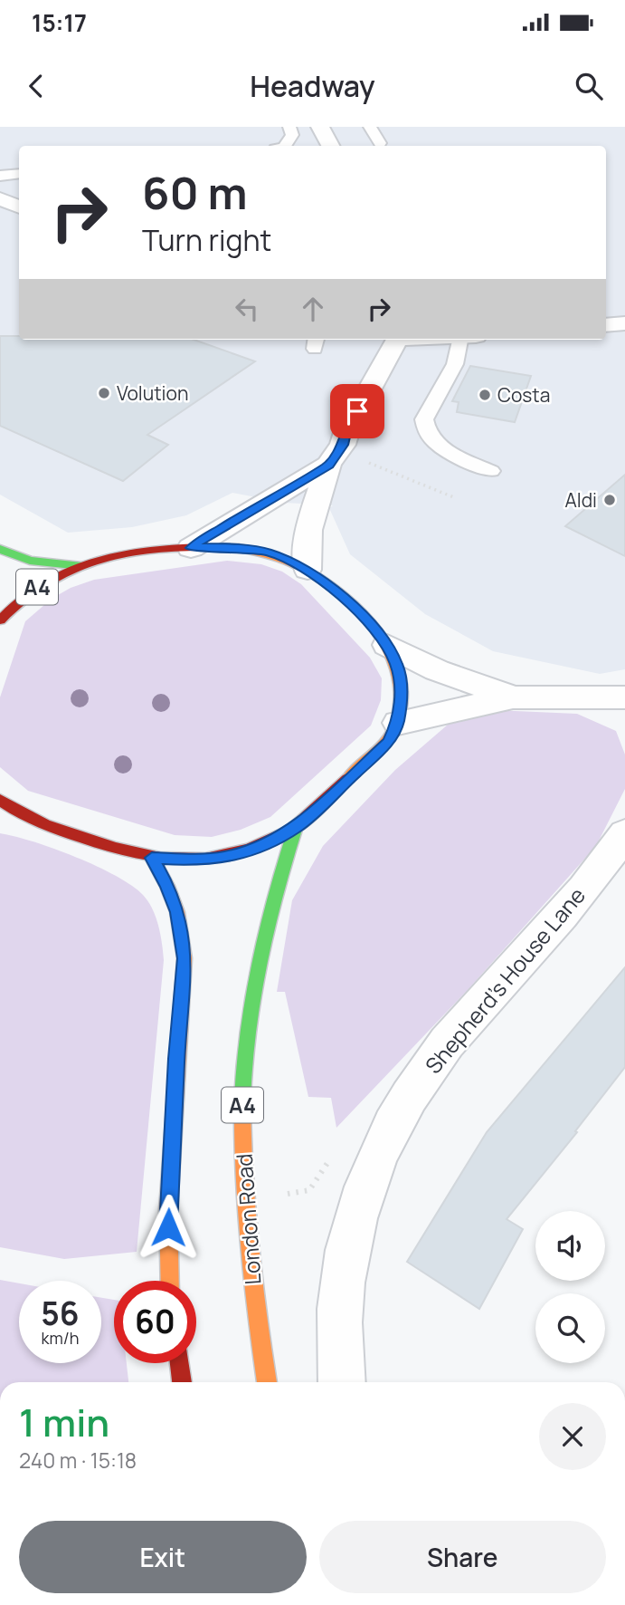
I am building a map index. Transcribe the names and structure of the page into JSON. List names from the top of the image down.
{
  "streets": {
    "main road": ["A4", "London Road"],
    "street": ["Shepherd's House Lane"]
  },
  "crossings": [
    ["A4", "London Road"]
  ],
  "places": ["Volution", "Costa", "Aldi"],
  "page": {
    "status": "15:17",
    "header": "Headway",
    "turn": ["60 m", "Turn right"],
    "speed": "56 km/h",
    "limit": "60",
    "heading": ["1 min", "240 m · 15:18"],
    "buttons": ["Exit", "Share"]
  }
}
